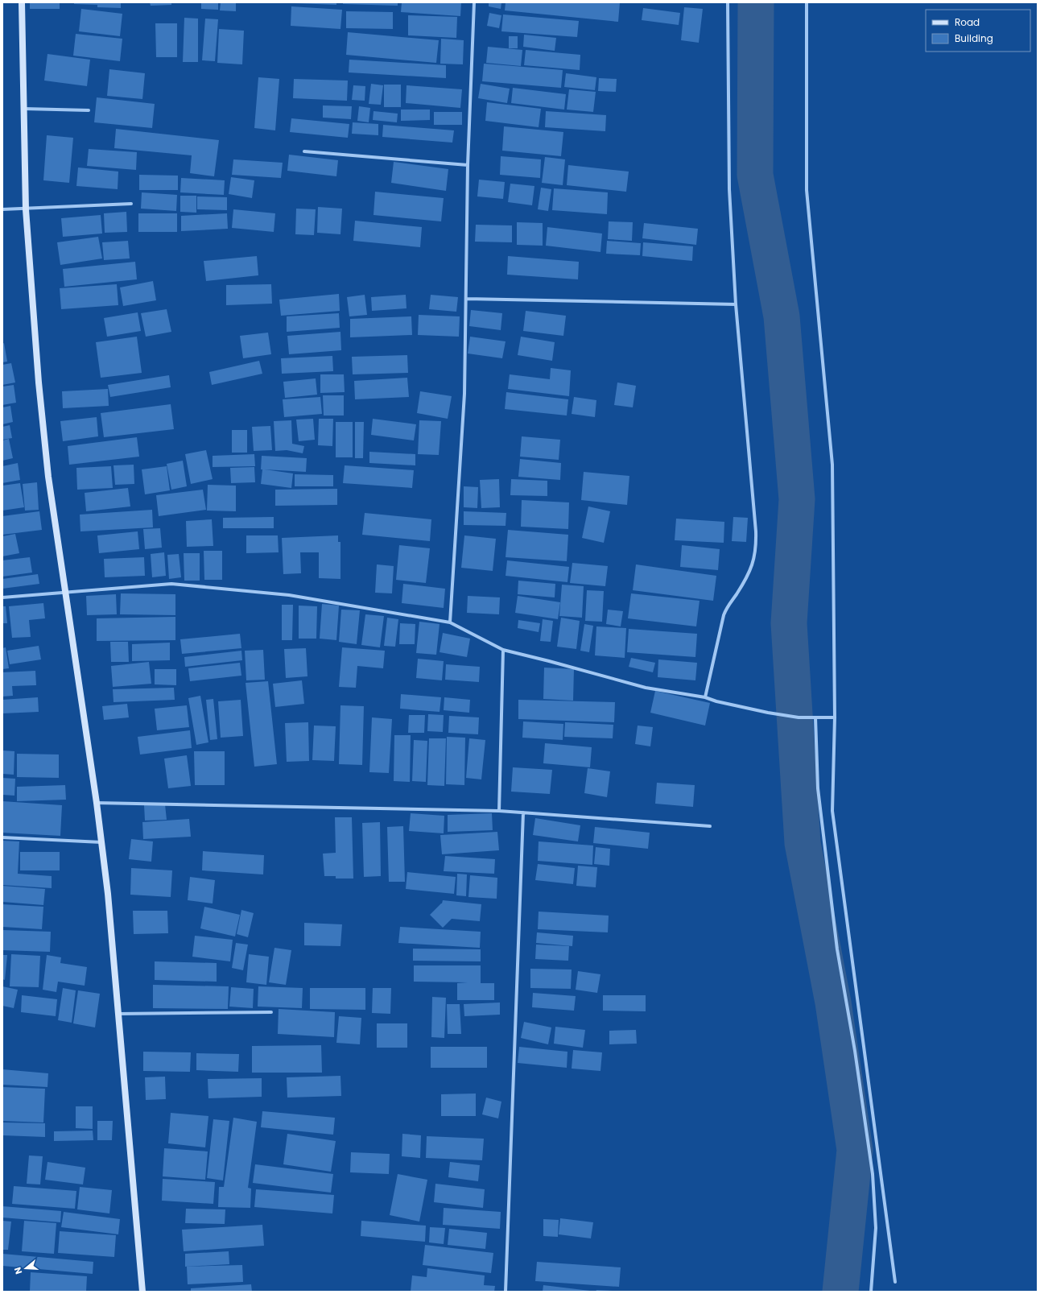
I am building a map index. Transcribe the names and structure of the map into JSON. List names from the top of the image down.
{
  "legend": ["Road", "Building"],
  "north": "left"
}
